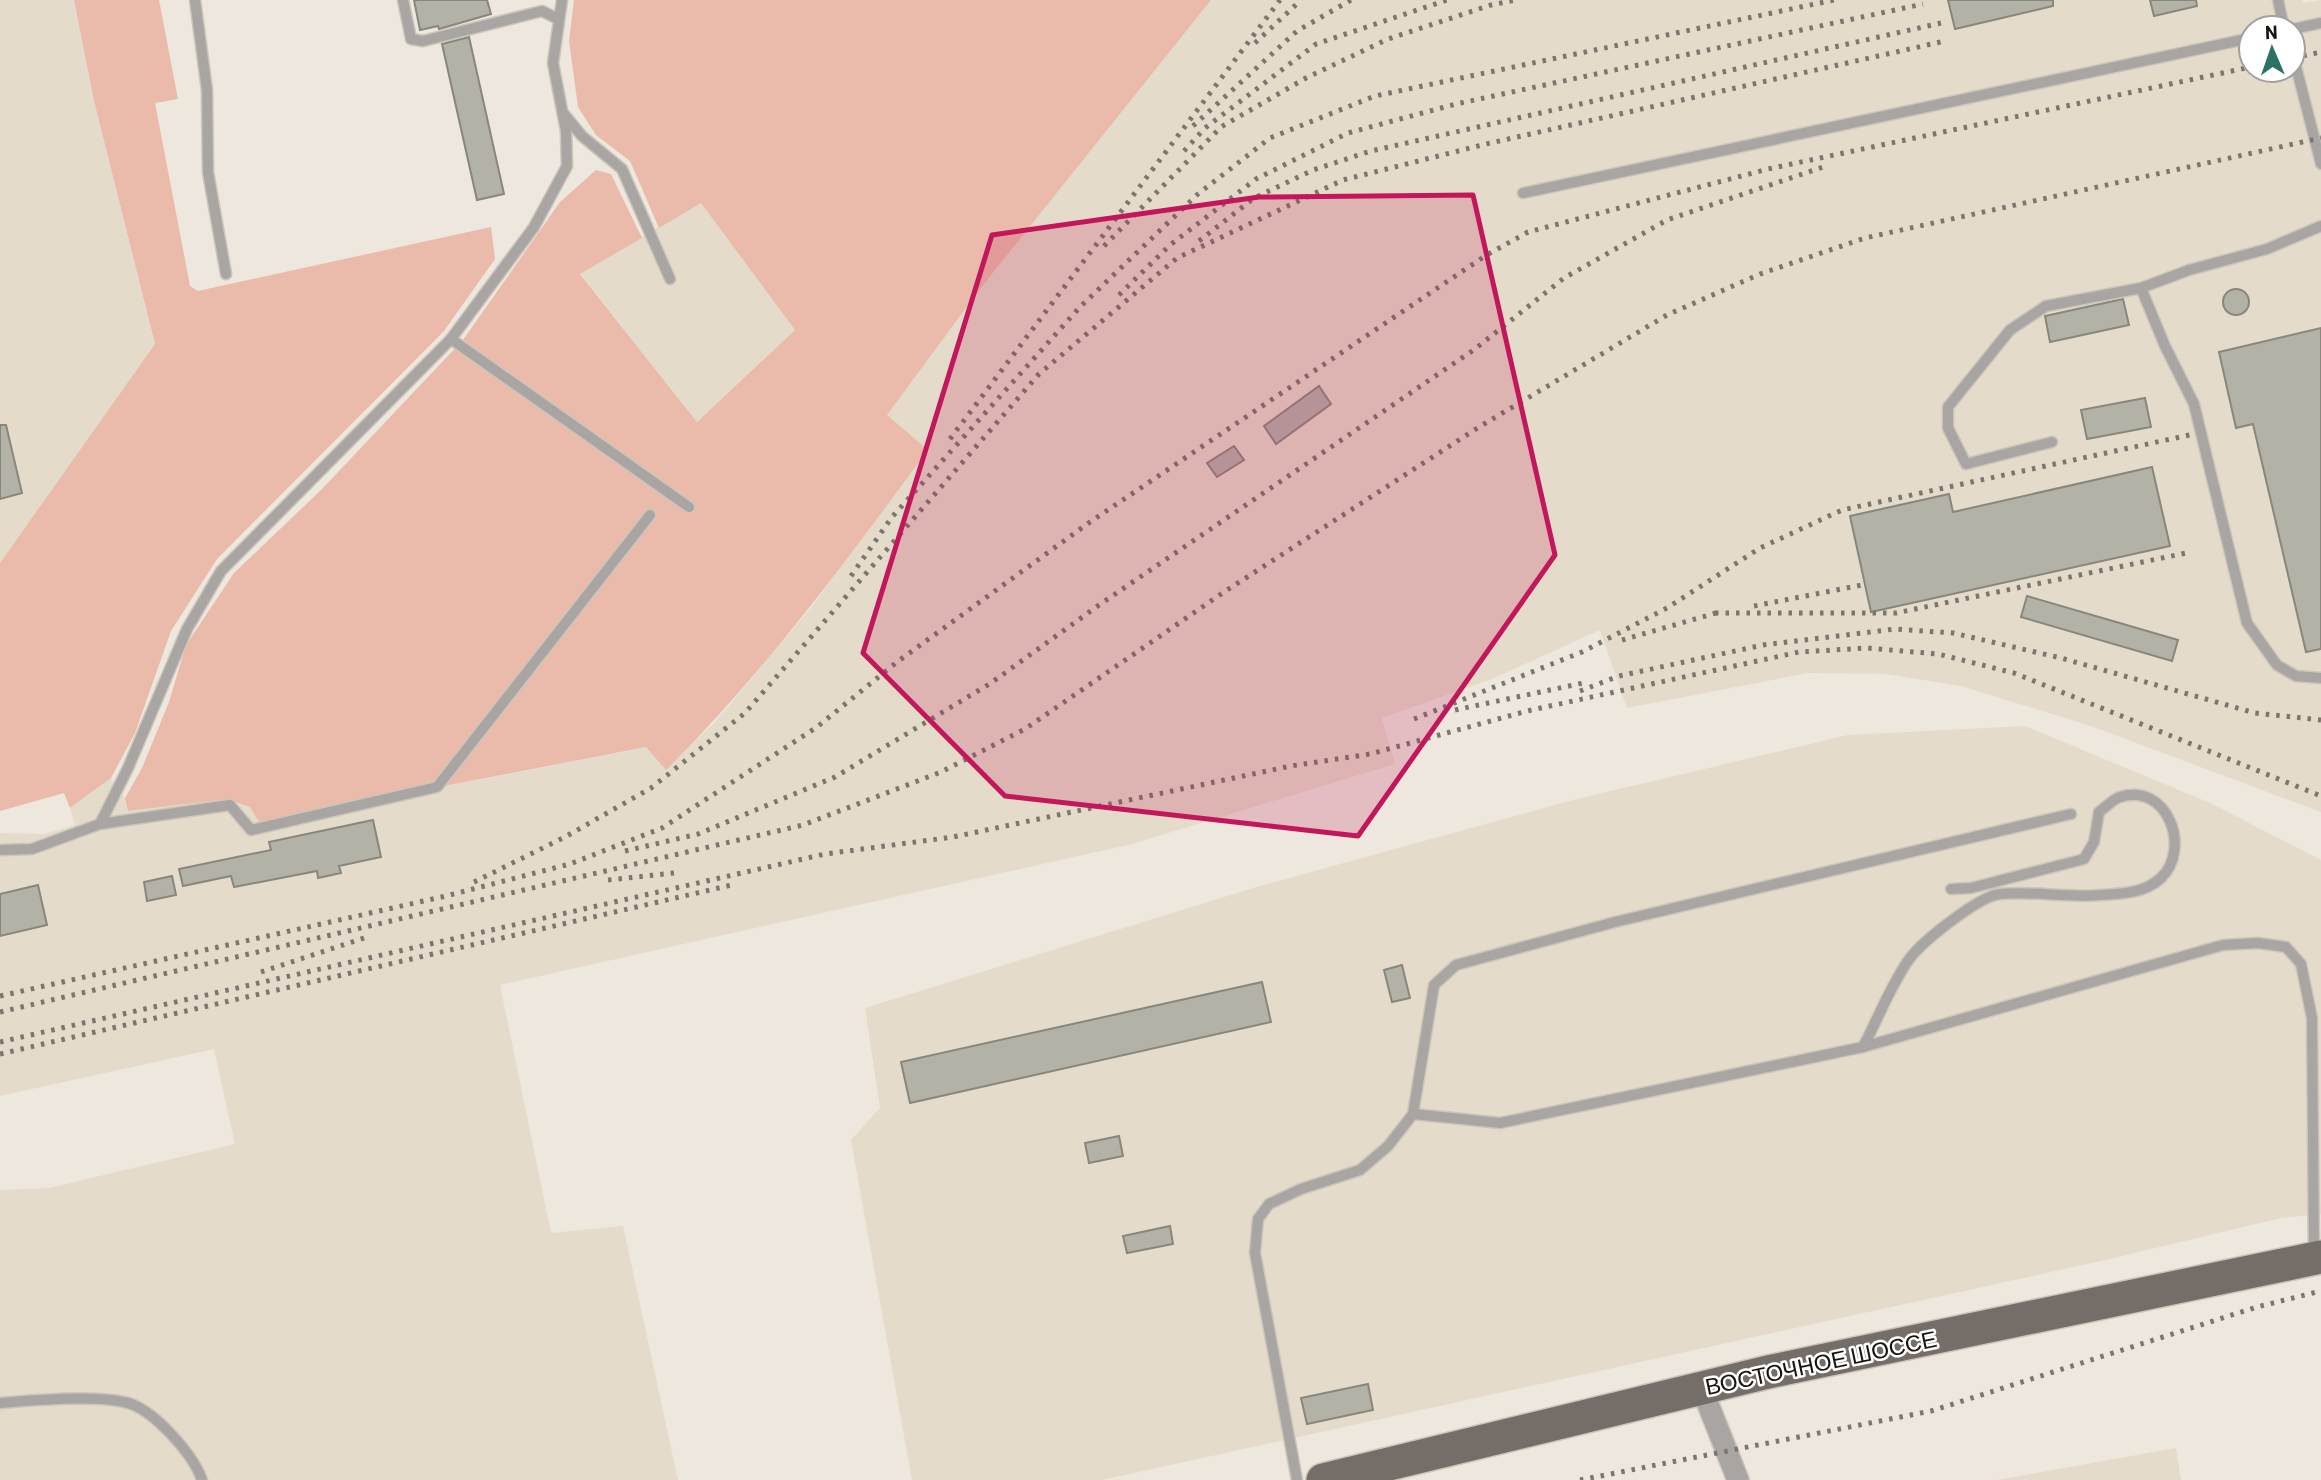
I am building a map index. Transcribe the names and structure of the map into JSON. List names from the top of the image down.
{
  "streets": {
    "main road": ["ВОСТОЧНОЕ ШОССЕ"]
  },
  "north": "top"
}
